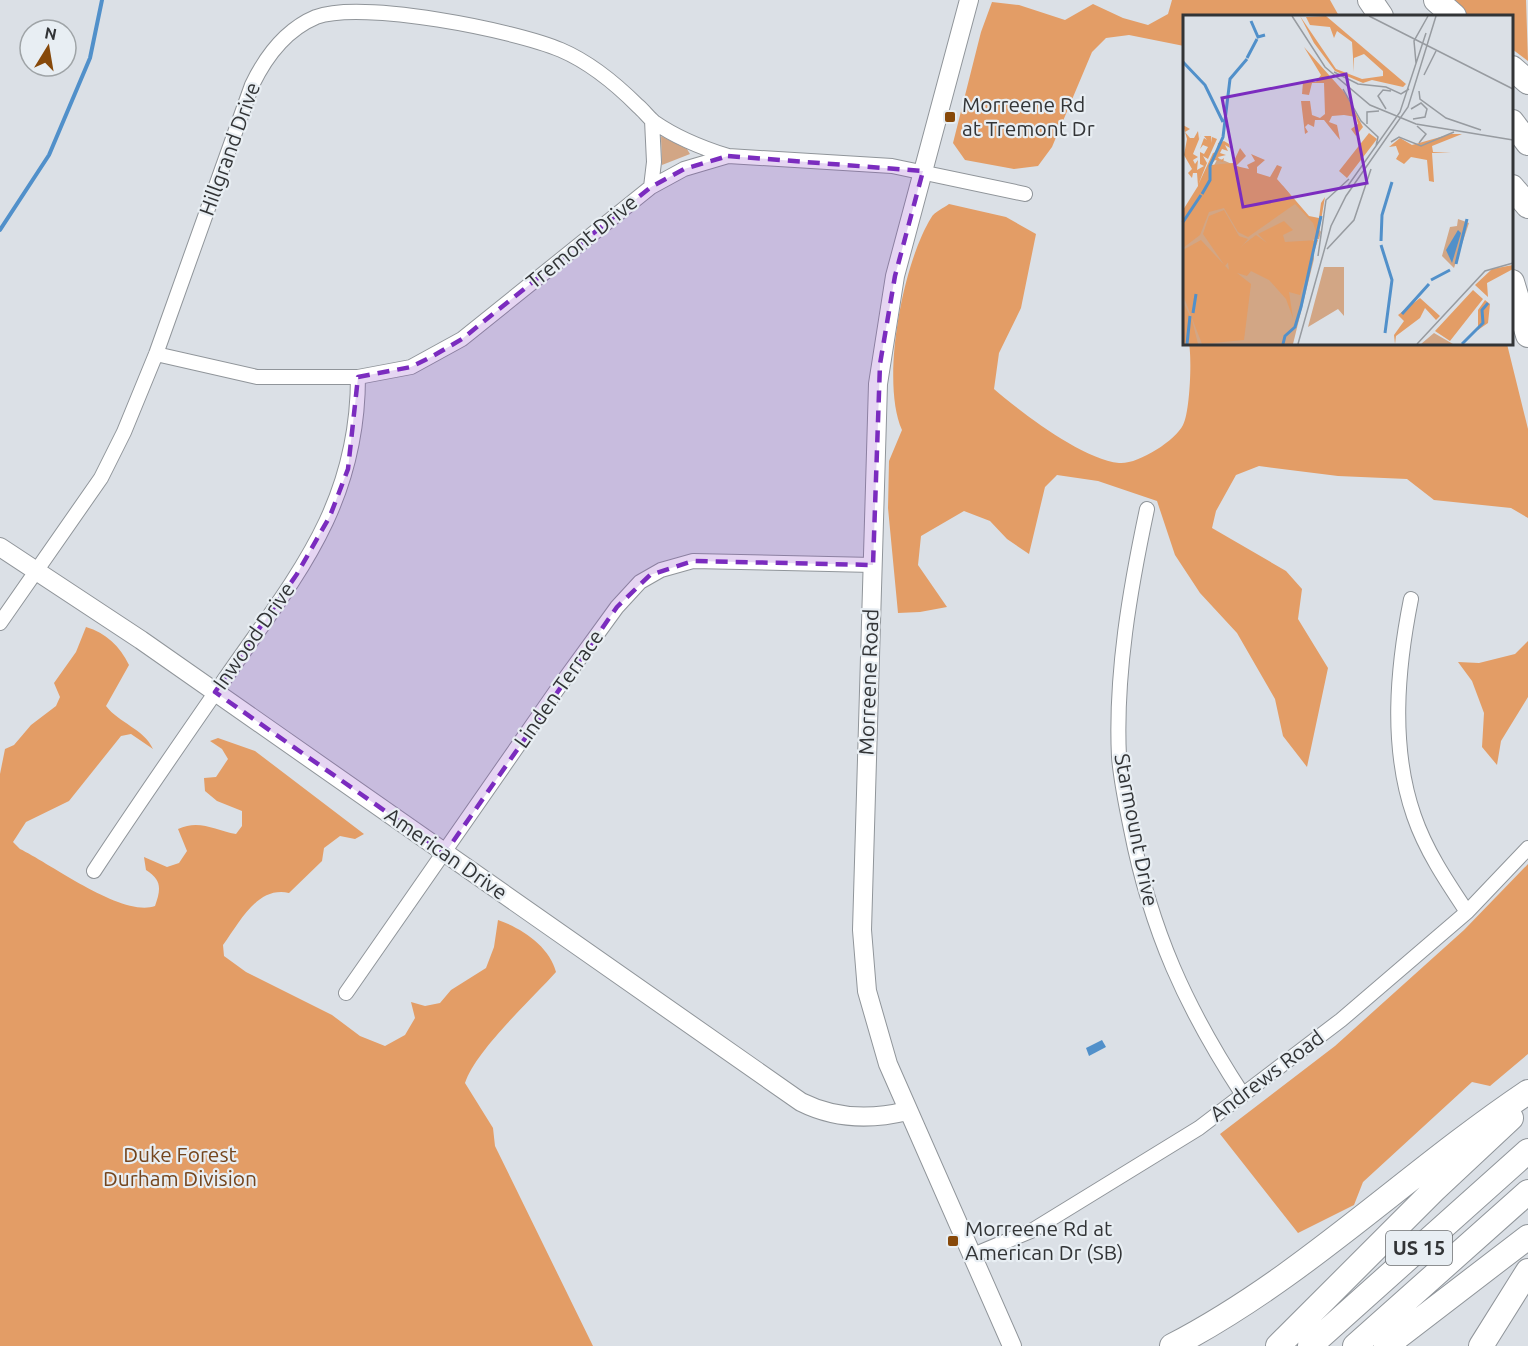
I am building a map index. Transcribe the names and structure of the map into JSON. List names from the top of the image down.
{
  "streets": {
    "highway": ["US 15"],
    "street": [
      "Hillgrand Drive",
      "Tremont Drive",
      "Inwood Drive",
      "Morreene Road",
      "Linden Terrace",
      "Starmount Drive",
      "American Drive",
      "Andrews Road"
    ]
  },
  "crossings": [
    ["Hillgrand Drive", "Tremont Drive"],
    ["Hillgrand Drive", "American Drive"],
    ["Tremont Drive", "Inwood Drive"],
    ["Tremont Drive", "Morreene Road"],
    ["Inwood Drive", "American Drive"],
    ["Morreene Road", "Linden Terrace"],
    ["Morreene Road", "American Drive"],
    ["Morreene Road", "Andrews Road"],
    ["Linden Terrace", "American Drive"],
    ["Starmount Drive", "Andrews Road"]
  ],
  "parks": ["Duke Forest Durham Division"],
  "places": {
    "transit": ["Morreene Rd at Tremont Dr", "Morreene Rd at American Dr (SB)"]
  },
  "north": "top"
}
